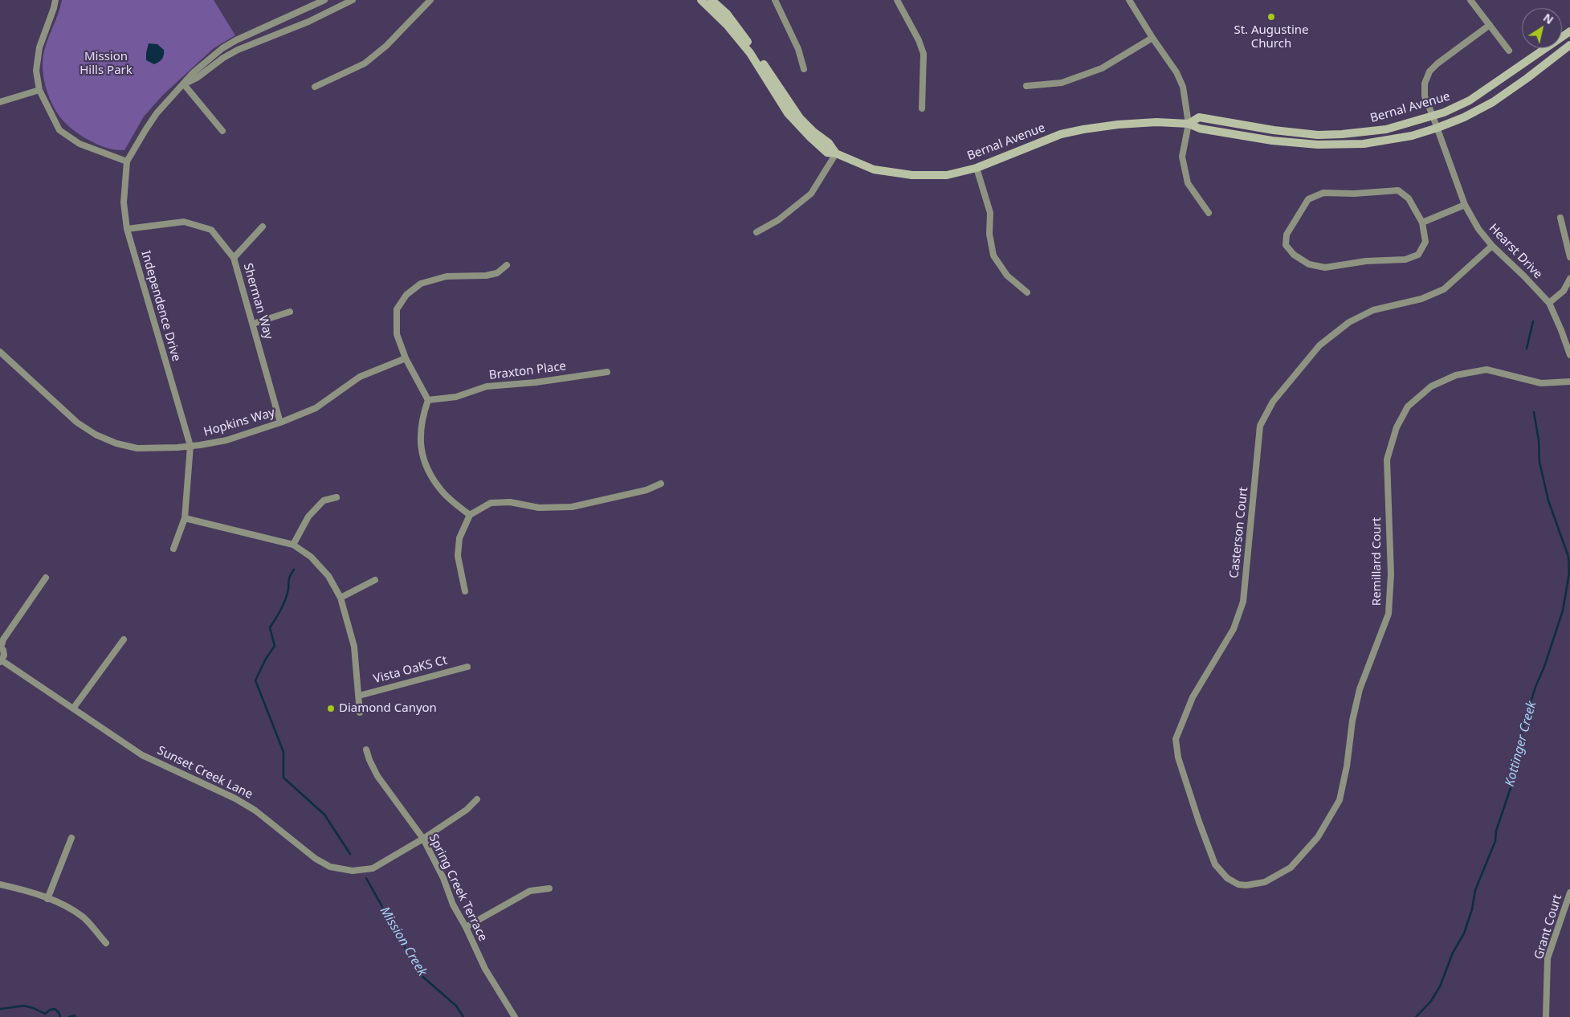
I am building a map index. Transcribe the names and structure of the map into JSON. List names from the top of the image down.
{
  "streets": {
    "main road": ["Bernal Avenue"],
    "street": [
      "Hearst Drive",
      "Sherman Way",
      "Independence Drive",
      "Braxton Place",
      "Hopkins Way",
      "Casterson Court",
      "Remillard Court",
      "Vista OaKS Ct",
      "Sunset Creek Lane",
      "Spring Creek Terrace",
      "Grant Court"
    ]
  },
  "crossings": [
    ["Bernal Avenue", "Hearst Drive"],
    ["Hearst Drive", "Casterson Court"],
    ["Sherman Way", "Independence Drive"],
    ["Sherman Way", "Hopkins Way"],
    ["Independence Drive", "Hopkins Way"],
    ["Casterson Court", "Remillard Court"],
    ["Sunset Creek Lane", "Spring Creek Terrace"]
  ],
  "water": ["Kottinger Creek", "Mission Creek"],
  "parks": ["Mission Hills Park"],
  "places": ["St. Augustine Church", "Diamond Canyon"],
  "north": "top right"
}
